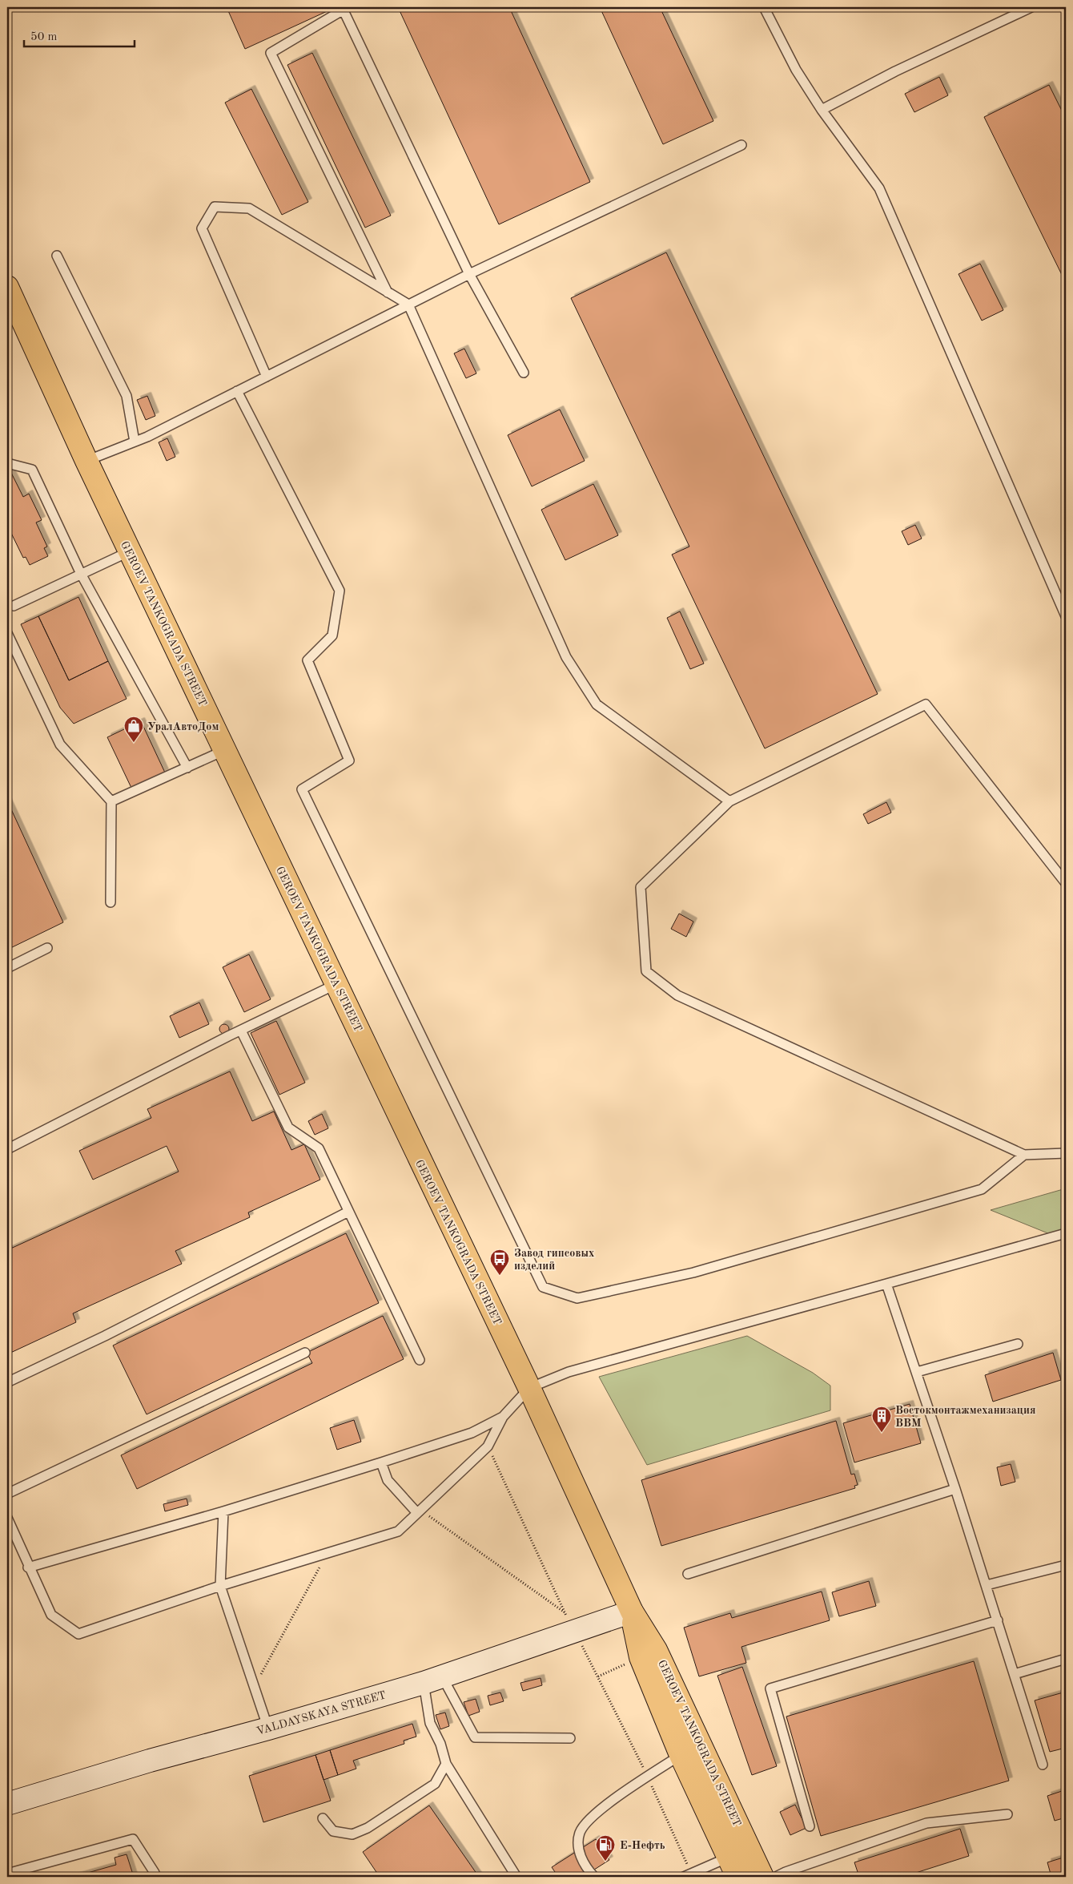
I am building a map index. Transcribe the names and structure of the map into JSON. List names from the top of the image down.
{
  "streets": {
    "main road": ["GEROEV TANKOGRADA STREET"],
    "street": ["VALDAYSKAYA STREET"]
  },
  "crossings": [
    ["GEROEV TANKOGRADA STREET", "VALDAYSKAYA STREET"]
  ],
  "places": {
    "shop": ["УралАвтоДом"],
    "bus stop": ["Завод гипсовых изделий"],
    "building": ["Востокмонтажмеханизация ВВМ"],
    "fuel station": ["E-Нефть"]
  },
  "scale_bar": "50 m"
}
